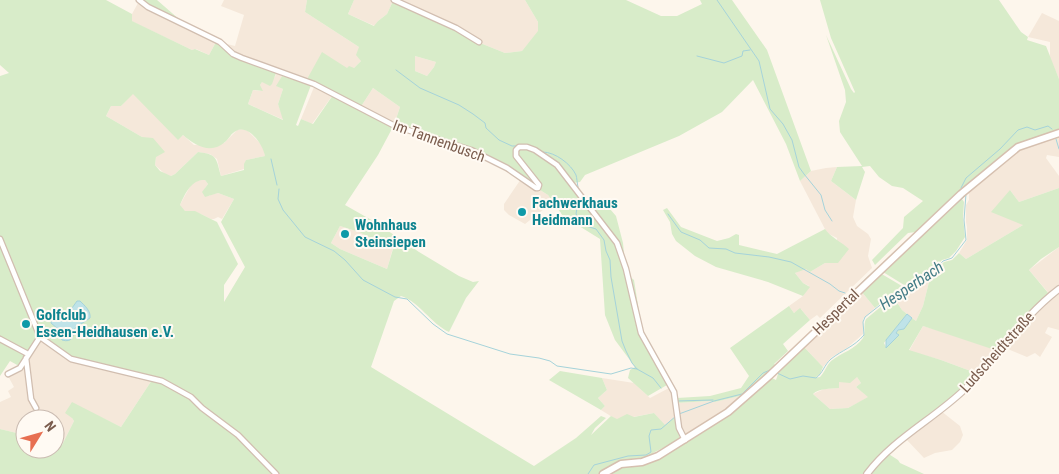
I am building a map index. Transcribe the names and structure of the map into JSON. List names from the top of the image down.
{
  "streets": {
    "main road": ["Hespertal"],
    "street": ["Im Tannenbusch", "Ludscheidtstraße"]
  },
  "crossings": [
    ["Im Tannenbusch", "Hespertal"]
  ],
  "water": ["Hesperbach"],
  "places": ["Fachwerkhaus Heidmann", "Wohnhaus Steinsiepen", "Golfclub Essen-Heidhausen e.V."],
  "north": "top right"
}
